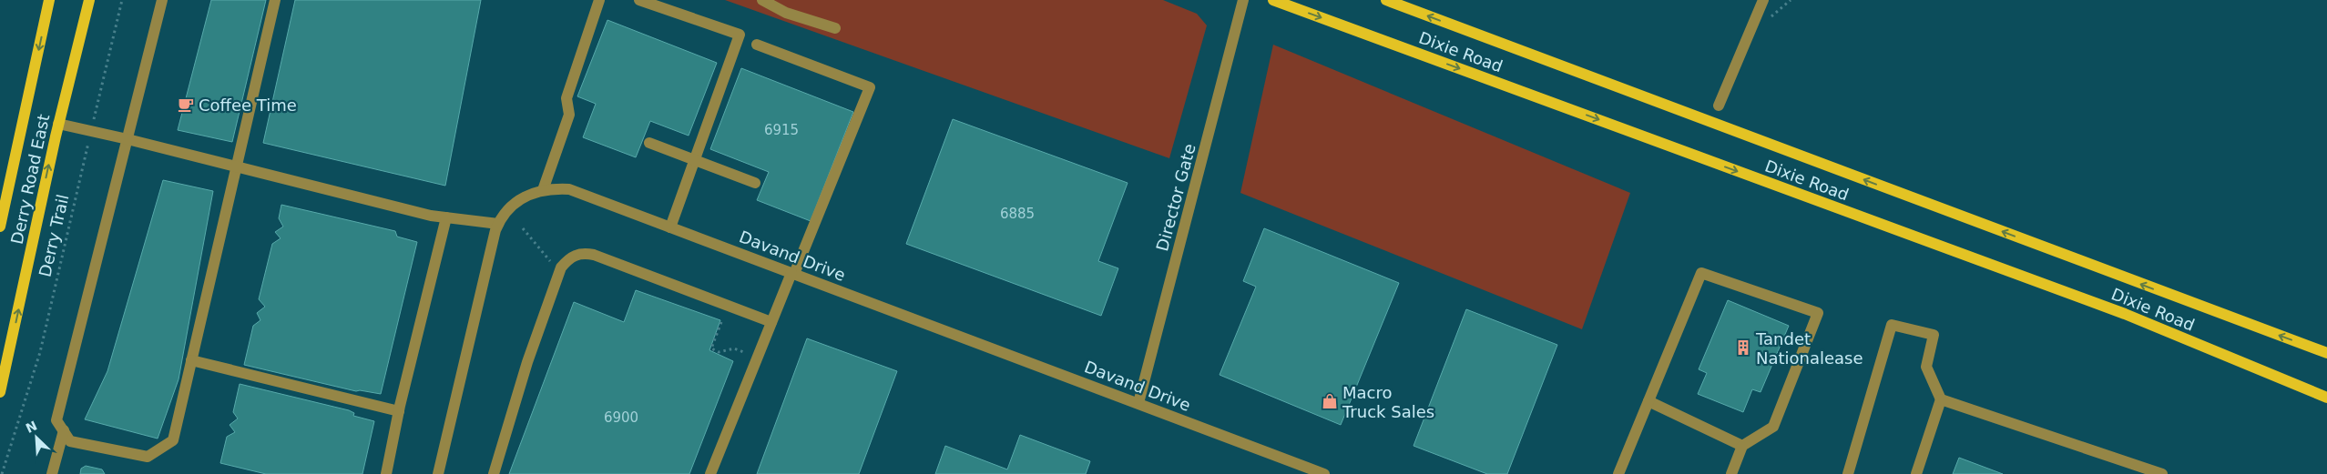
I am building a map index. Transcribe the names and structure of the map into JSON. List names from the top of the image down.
{
  "streets": {
    "main road": ["Dixie Road", "Derry Road East"],
    "street": ["Director Gate", "Davand Drive"],
    "path": ["Derry Trail"]
  },
  "crossings": [
    ["Director Gate", "Davand Drive"]
  ],
  "places": {
    "cafe": ["Coffee Time"],
    "building": ["Tandet Nationalease"],
    "shop": ["Macro Truck Sales"]
  },
  "house_numbers": ["6915", "6885", "6900"],
  "north": "top left"
}
